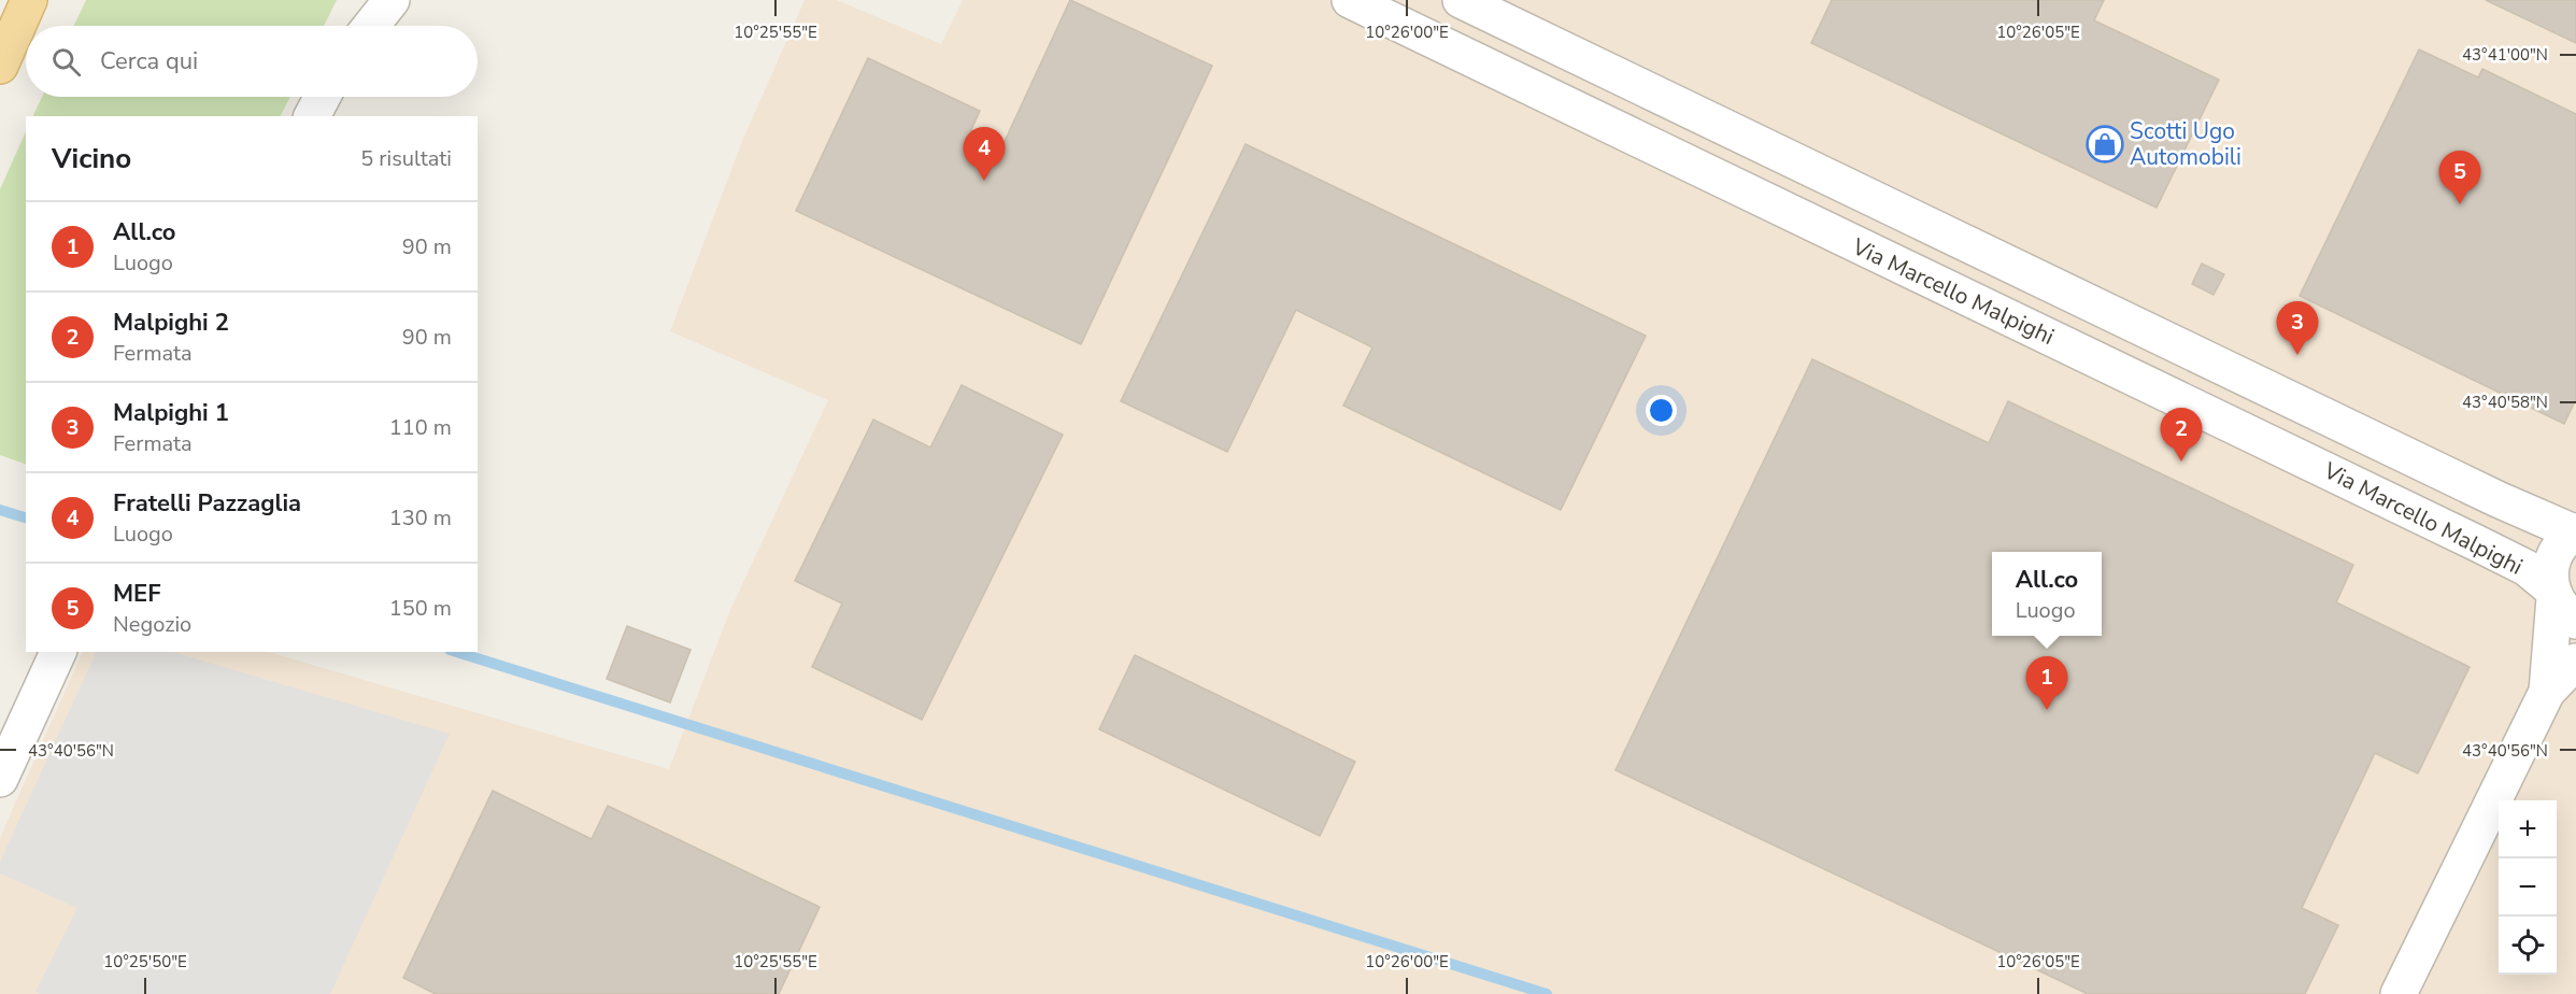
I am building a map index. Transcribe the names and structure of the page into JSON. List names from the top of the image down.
{
  "streets": {
    "street": ["Via Marcello Malpighi"]
  },
  "places": {
    "shop": ["Scotti Ugo Automobili"]
  },
  "page": {
    "search": "Cerca qui",
    "heading": ["Vicino", "5 risultati"],
    "pins": [
      "4",
      "5",
      "3",
      "2",
      "1"
    ],
    "list": [
      {
        "mark": "1",
        "name": "All.co",
        "note": "Luogo",
        "value": "90 m"
      },
      {
        "mark": "2",
        "name": "Malpighi 2",
        "note": "Fermata",
        "value": "90 m"
      },
      {
        "mark": "3",
        "name": "Malpighi 1",
        "note": "Fermata",
        "value": "110 m"
      },
      {
        "mark": "4",
        "name": "Fratelli Pazzaglia",
        "note": "Luogo",
        "value": "130 m"
      },
      {
        "mark": "5",
        "name": "MEF",
        "note": "Negozio",
        "value": "150 m"
      }
    ],
    "popup": ["All.co", "Luogo"],
    "map_buttons": ["+", "−"]
  },
  "coordinates": [
    "10°25'55\"E",
    "10°26'00\"E",
    "10°26'05\"E",
    "43°41'00\"N",
    "43°40'58\"N",
    "43°40'56\"N",
    "10°25'50\"E"
  ]
}
